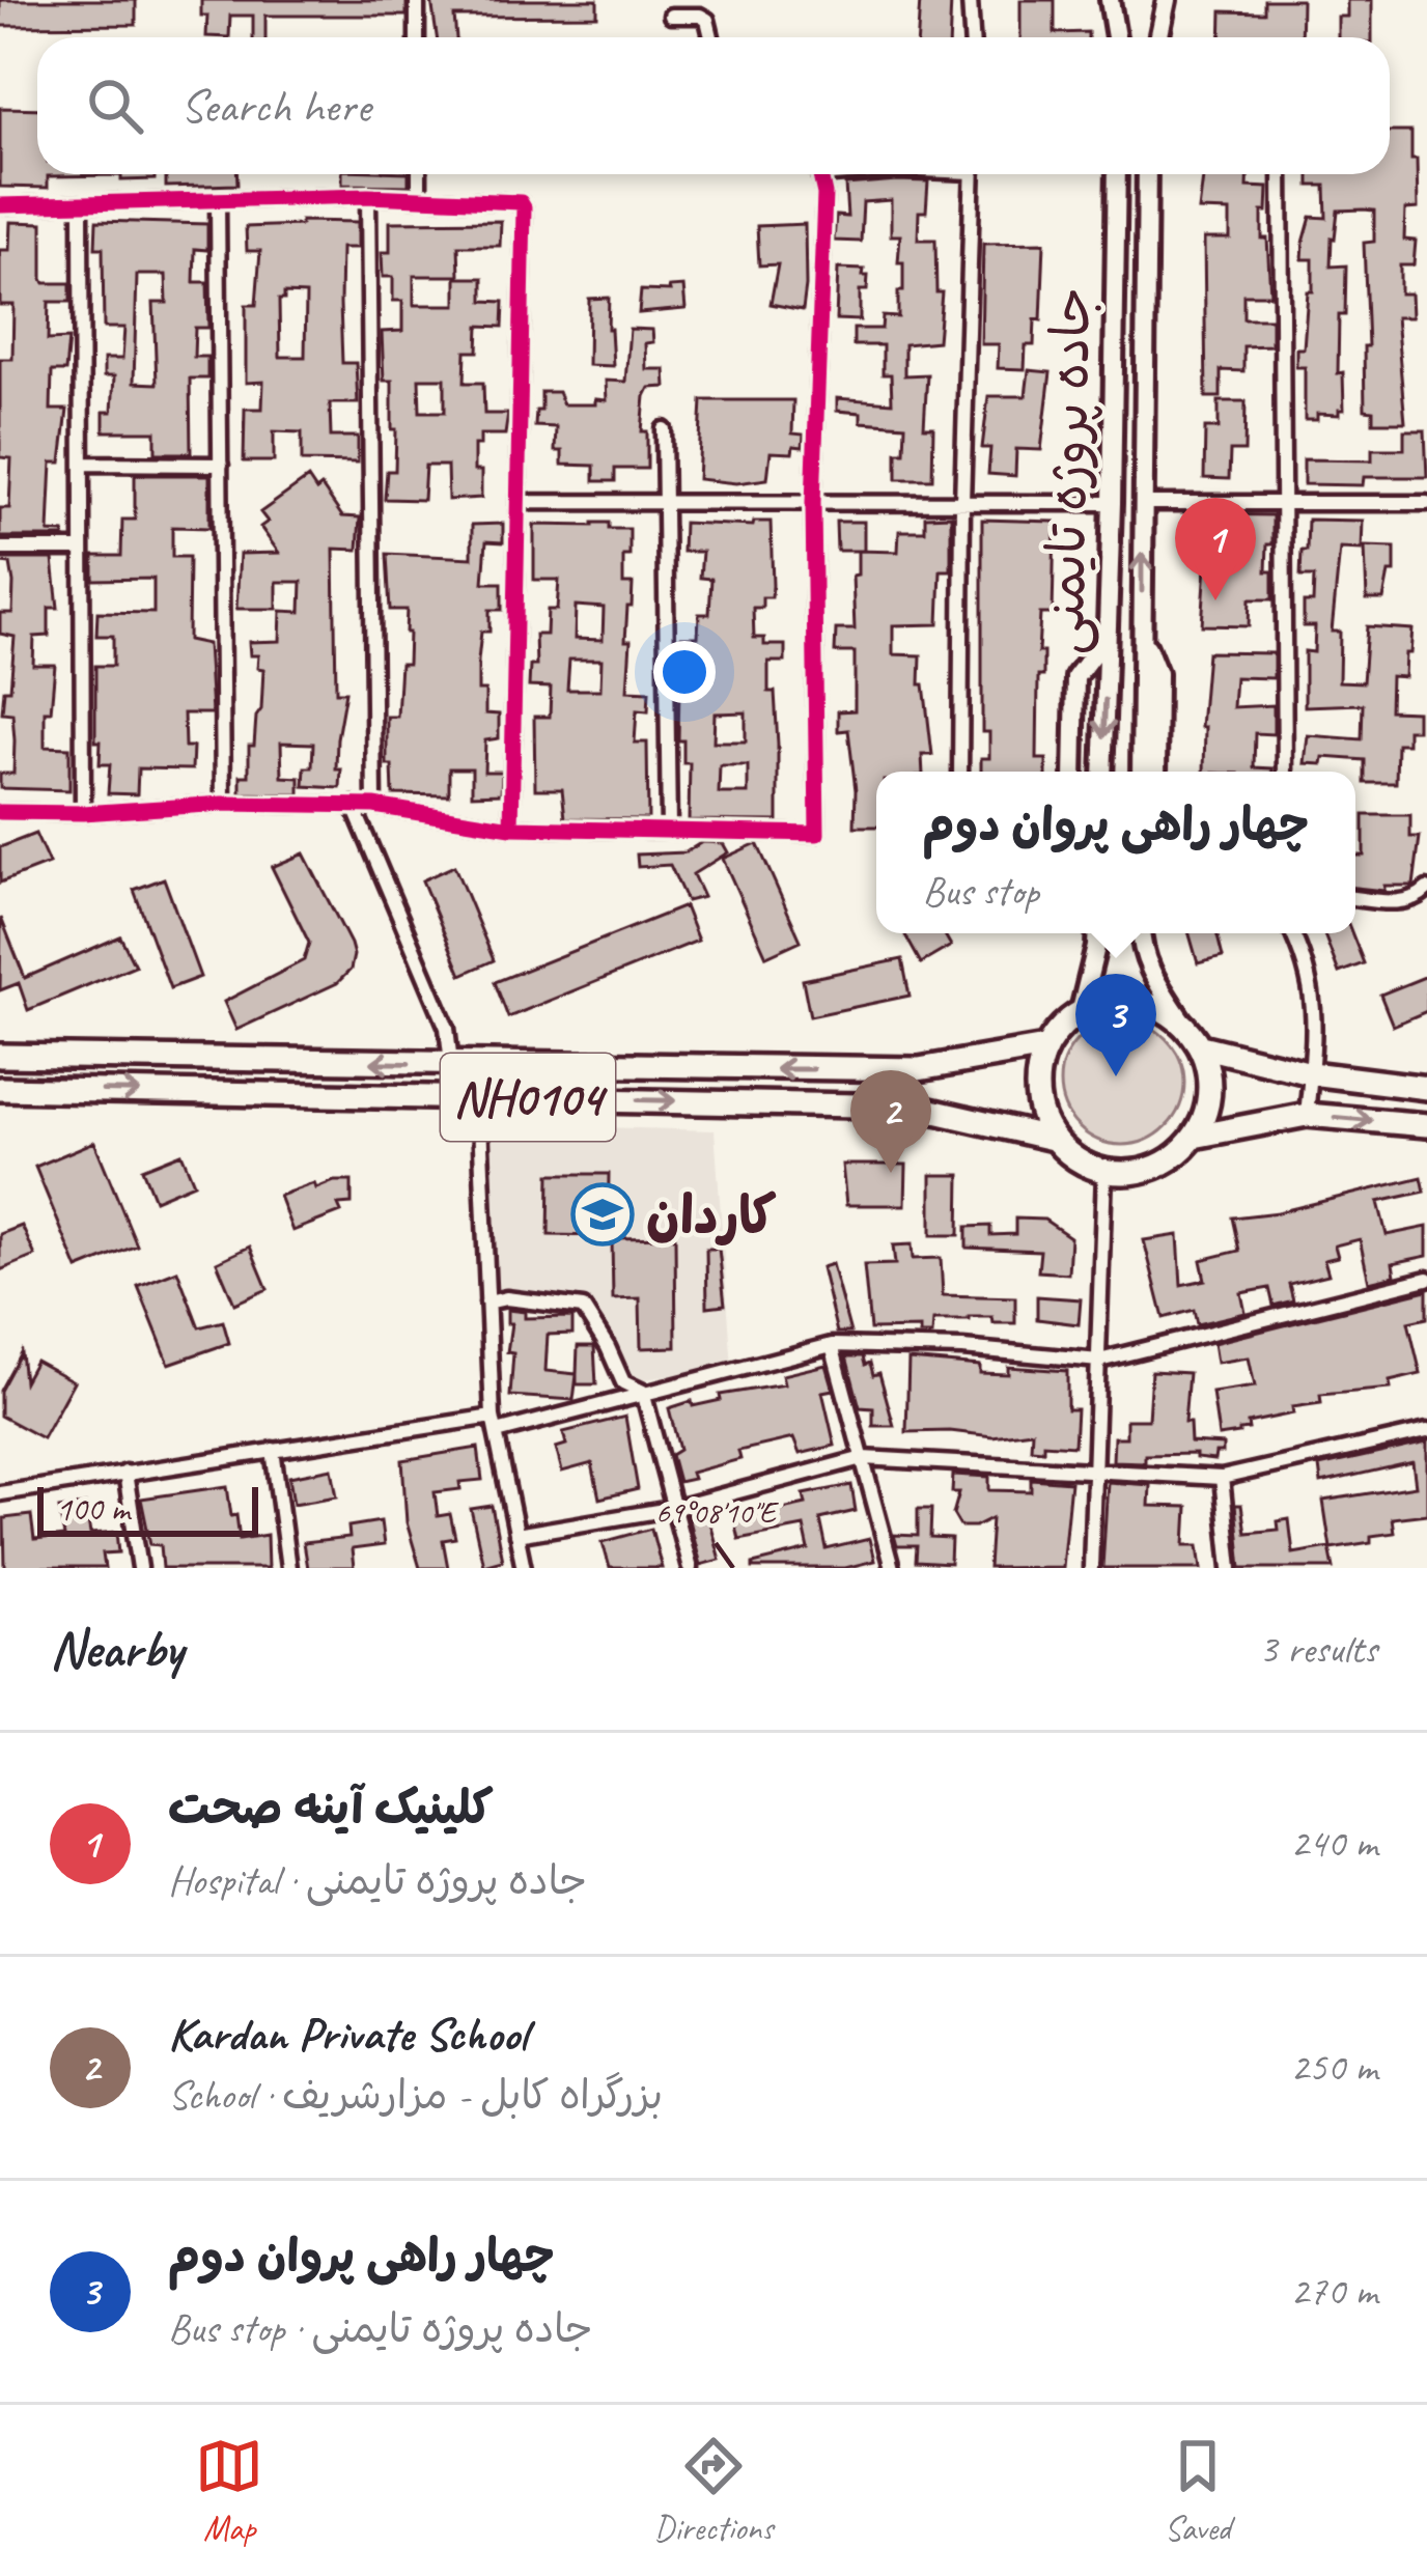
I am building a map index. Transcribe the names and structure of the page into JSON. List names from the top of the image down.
{
  "streets": {
    "highway": ["NH0104"],
    "main road": ["جاده پروژه تایمنی"]
  },
  "places": {
    "school or university": ["کاردان"]
  },
  "scale_bar": "100 m",
  "page": {
    "search": "Search here",
    "pins": ["1", "3", "2"],
    "popup": ["چهار راهی پروان دوم", "Bus stop"],
    "scale": "100 m",
    "heading": ["Nearby", "3 results"],
    "list": [
      {
        "mark": "1",
        "name": "کلینیک آینه صحت",
        "note": "Hospital · جاده پروژه تایمنی",
        "value": "240 m"
      },
      {
        "mark": "2",
        "name": "Kardan Private School",
        "note": "School · بزرگراه کابل - مزارشریف",
        "value": "250 m"
      },
      {
        "mark": "3",
        "name": "چهار راهی پروان دوم",
        "note": "Bus stop · جاده پروژه تایمنی",
        "value": "270 m"
      }
    ],
    "nav": ["Map", "Directions", "Saved"]
  },
  "coordinates": ["69°08'10\"E"]
}
